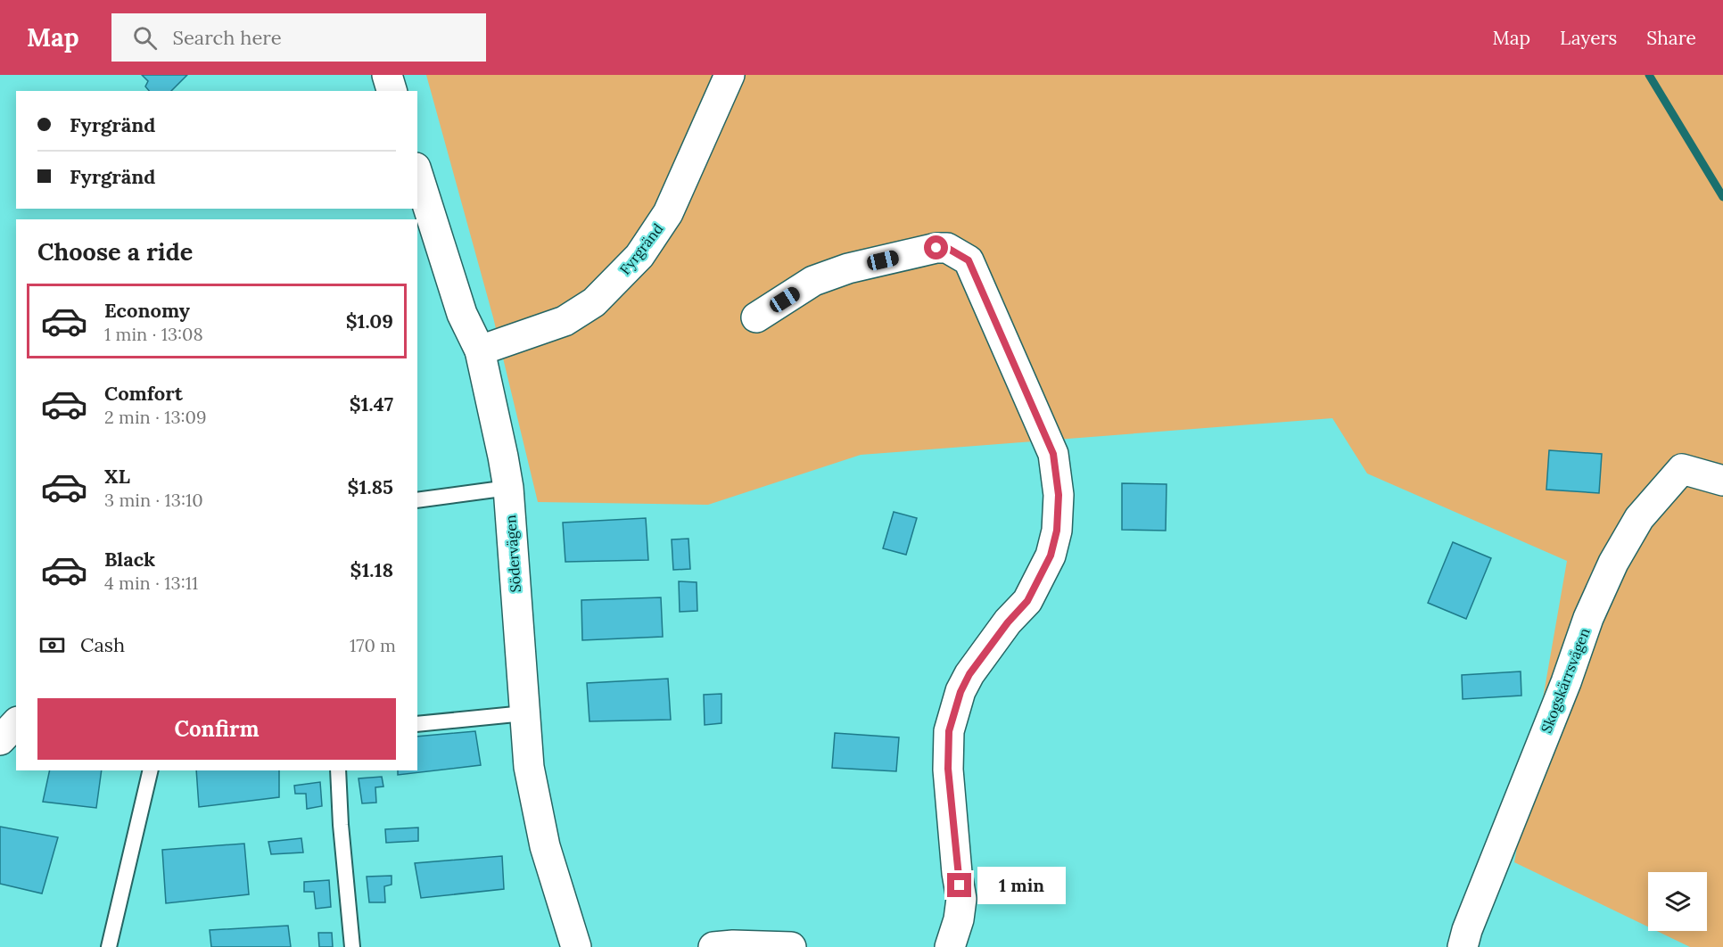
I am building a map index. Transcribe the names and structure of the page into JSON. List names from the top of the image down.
{
  "streets": {
    "street": ["Fyrgränd", "Södervägen", "Skogskärrsvägen"]
  },
  "crossings": [
    ["Fyrgränd", "Södervägen"]
  ],
  "page": {
    "header": "Map",
    "search": "Search here",
    "nav": ["Map", "Layers", "Share"],
    "banner": ["Fyrgränd", "Fyrgränd"],
    "heading": "Choose a ride",
    "list": [
      {
        "name": "Economy",
        "note": "1 min · 13:08",
        "value": "$1.09"
      },
      {
        "name": "Comfort",
        "note": "2 min · 13:09",
        "value": "$1.47"
      },
      {
        "name": "XL",
        "note": "3 min · 13:10",
        "value": "$1.85"
      },
      {
        "name": "Black",
        "note": "4 min · 13:11",
        "value": "$1.18"
      }
    ],
    "pay": ["Cash", "170 m"],
    "buttons": "Confirm",
    "bubble": "1 min"
  }
}
